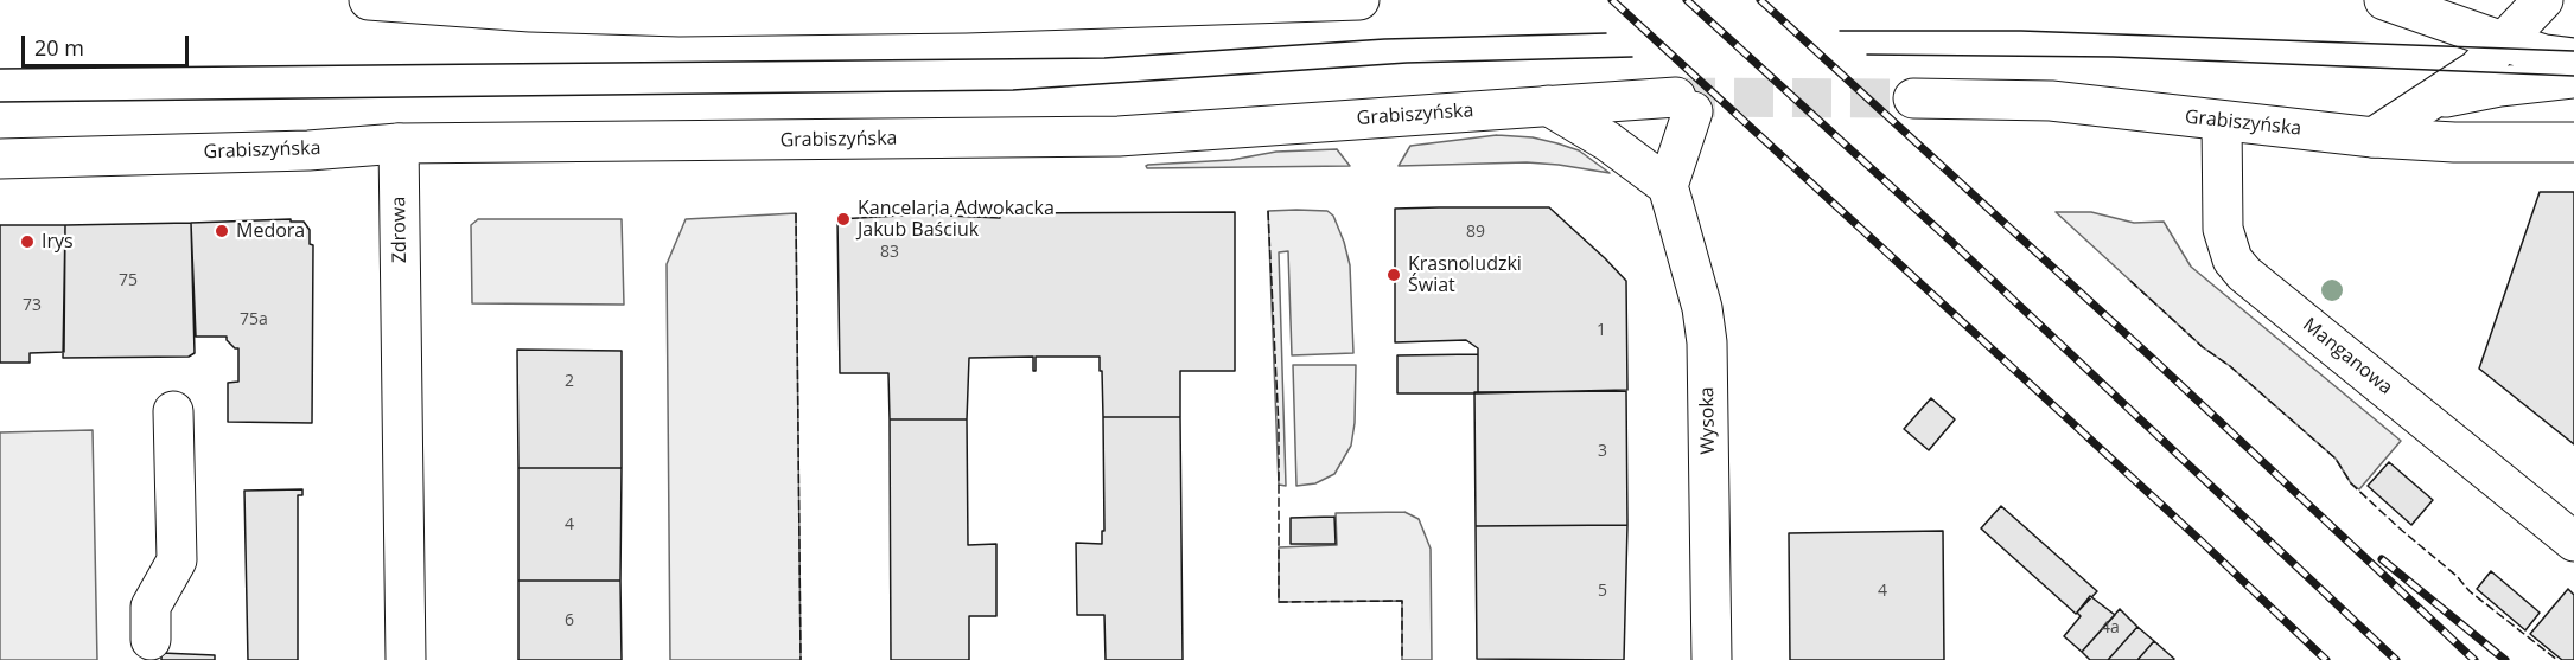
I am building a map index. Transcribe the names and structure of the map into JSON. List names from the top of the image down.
{
  "streets": {
    "main road": [
      "Grabiszyńska",
      "Zdrowa",
      "Manganowa",
      "Wysoka"
    ]
  },
  "crossings": [
    ["Grabiszyńska", "Zdrowa"],
    ["Grabiszyńska", "Manganowa"],
    ["Grabiszyńska", "Wysoka"]
  ],
  "places": [
    "Kancelaria Adwokacka Jakub Baściuk",
    "Medora",
    "Irys",
    "Krasnoludzki Świat"
  ],
  "house_numbers": [
    "89",
    "83",
    "75",
    "73",
    "75a",
    "1",
    "2",
    "3",
    "4",
    "5",
    "4",
    "6",
    "4a"
  ],
  "scale_bar": "20 m"
}
